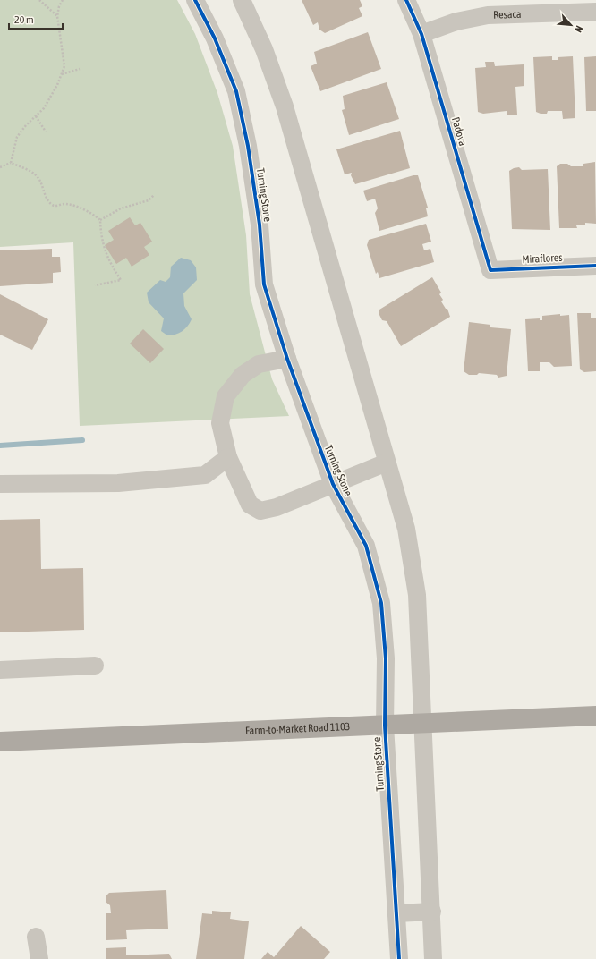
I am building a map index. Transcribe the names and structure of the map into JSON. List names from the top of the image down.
{
  "streets": {
    "main road": ["Farm-to-Market Road 1103"],
    "street": [
      "Resaca",
      "Padova",
      "Turning Stone",
      "Miraflores"
    ]
  },
  "crossings": [
    ["Resaca", "Padova"],
    ["Padova", "Miraflores"],
    ["Turning Stone", "Farm-to-Market Road 1103"]
  ],
  "scale_bar": "20 m",
  "north": "bottom right"
}
